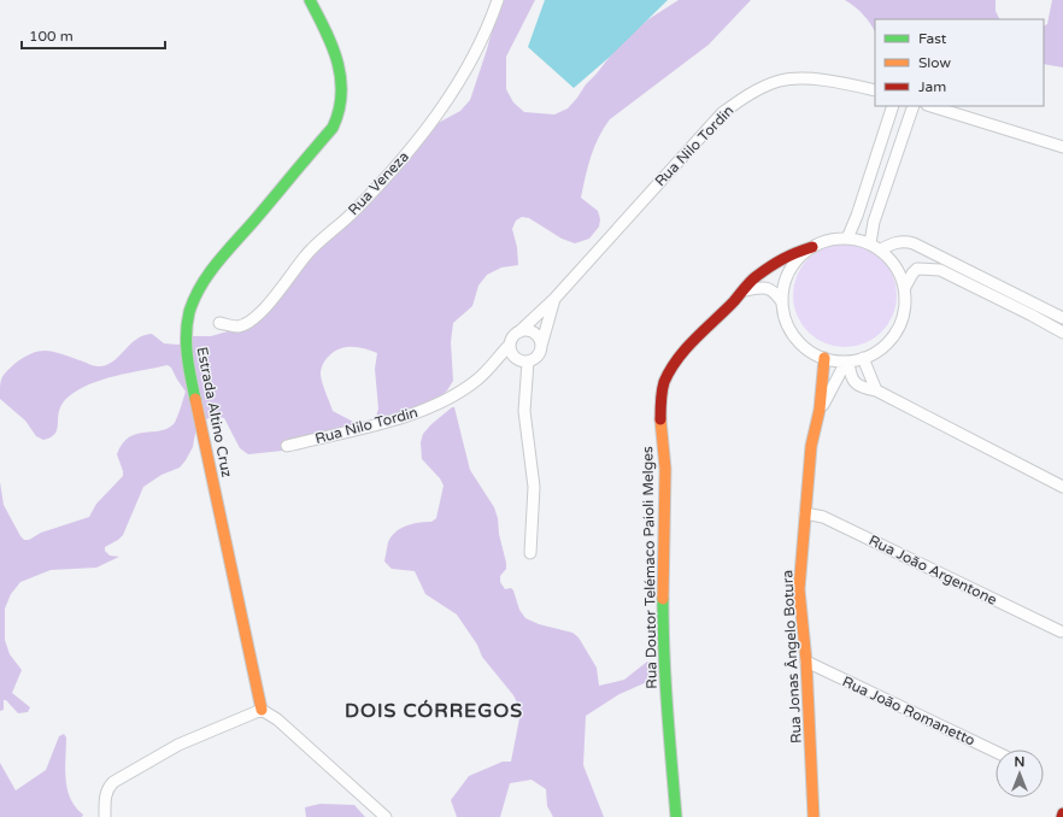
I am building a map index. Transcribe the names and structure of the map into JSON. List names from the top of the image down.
{
  "streets": {
    "street": [
      "Rua Nilo Tordin",
      "Rua Veneza",
      "Estrada Altino Cruz",
      "Rua Doutor Telémaco Paioli Melges",
      "Rua João Argentone",
      "Rua Jonas Ângelo Botura",
      "Rua João Romanetto"
    ]
  },
  "crossings": [
    ["Rua Doutor Telémaco Paioli Melges", "Rua Jonas Ângelo Botura"],
    ["Rua João Argentone", "Rua Jonas Ângelo Botura"],
    ["Rua Jonas Ângelo Botura", "Rua João Romanetto"]
  ],
  "districts": ["DOIS CÓRREGOS"],
  "legend": ["Fast", "Slow", "Jam"],
  "scale_bar": "100 m",
  "north": "top"
}
